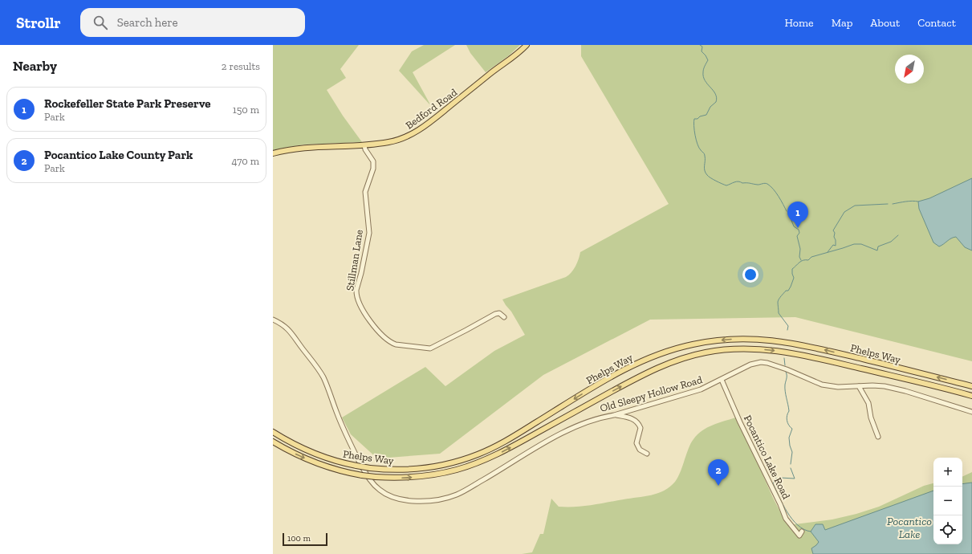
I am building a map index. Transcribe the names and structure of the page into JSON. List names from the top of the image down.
{
  "streets": {
    "main road": ["Bedford Road", "Phelps Way"],
    "street": ["Stillman Lane", "Old Sleepy Hollow Road", "Pocantico Lake Road"]
  },
  "crossings": [
    ["Bedford Road", "Stillman Lane"],
    ["Old Sleepy Hollow Road", "Pocantico Lake Road"]
  ],
  "water": ["Pocantico Lake"],
  "scale_bar": "100 m",
  "north": "bottom left",
  "page": {
    "header": "Strollr",
    "search": "Search here",
    "nav": [
      "Home",
      "Map",
      "About",
      "Contact"
    ],
    "heading": ["Nearby", "2 results"],
    "list": [
      {
        "mark": "1",
        "name": "Rockefeller State Park Preserve",
        "note": "Park",
        "value": "150 m"
      },
      {
        "mark": "2",
        "name": "Pocantico Lake County Park",
        "note": "Park",
        "value": "470 m"
      }
    ],
    "pins": ["1", "2"],
    "map_buttons": ["+", "−"],
    "scale": "100 m"
  }
}
